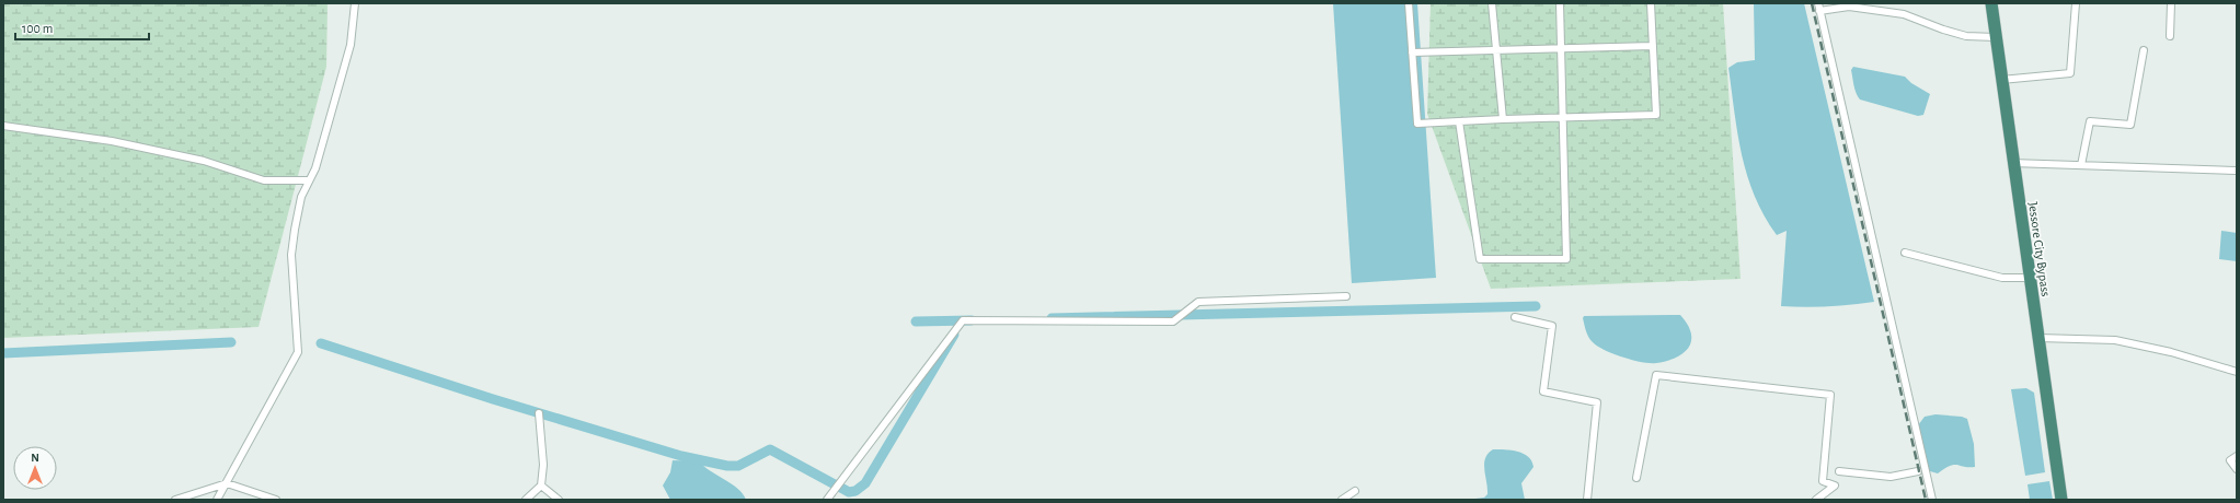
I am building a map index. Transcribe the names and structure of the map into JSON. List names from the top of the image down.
{
  "streets": {
    "highway": ["Jessore City Bypass"]
  },
  "scale_bar": "100 m",
  "north": "top"
}
